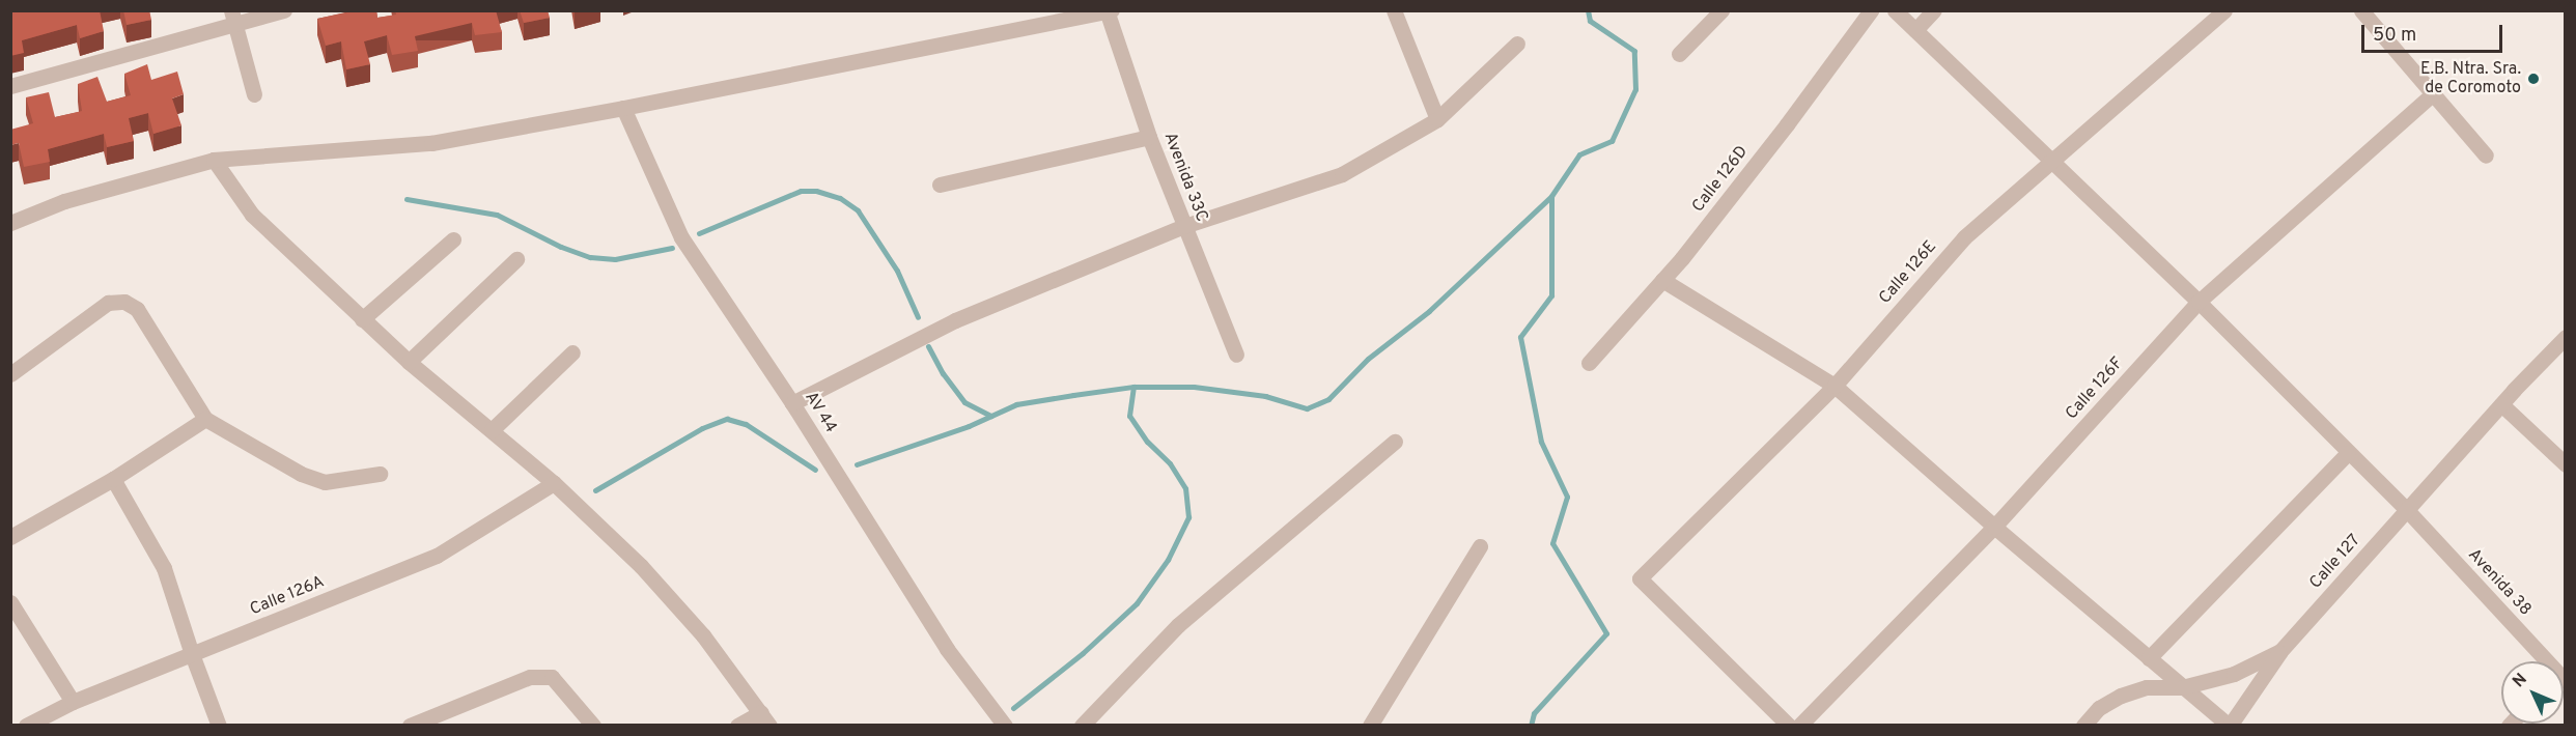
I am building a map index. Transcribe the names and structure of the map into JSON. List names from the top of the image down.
{
  "streets": {
    "street": [
      "Avenida 33C",
      "Calle 126D",
      "Calle 126E",
      "Calle 126F",
      "AV 44",
      "Calle 127",
      "Avenida 38",
      "Calle 126A"
    ]
  },
  "crossings": [
    ["Calle 126E", "Avenida 38"],
    ["Calle 126F", "Avenida 38"],
    ["Calle 127", "Avenida 38"]
  ],
  "places": ["E.B. Ntra. Sra. de Coromoto"],
  "scale_bar": "50 m",
  "north": "top left"
}
